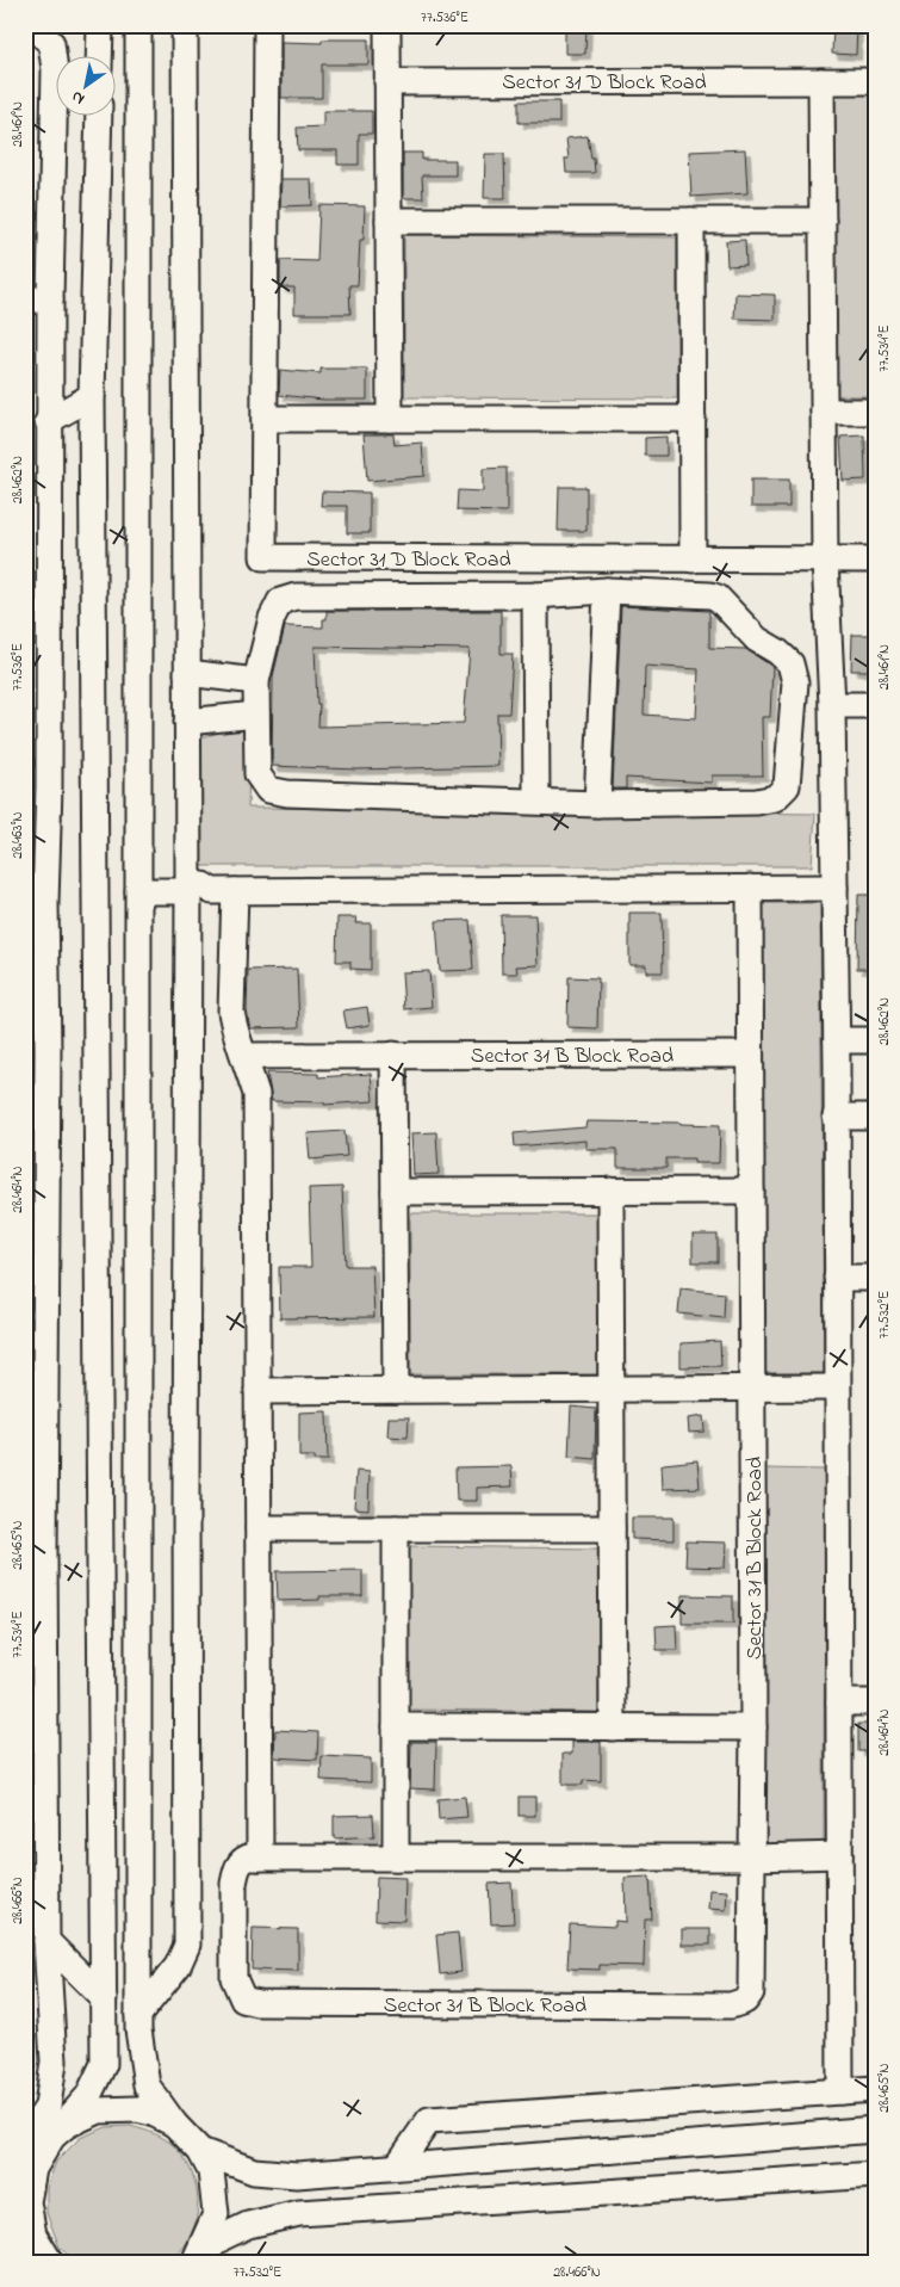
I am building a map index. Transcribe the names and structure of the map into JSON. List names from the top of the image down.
{
  "streets": {
    "street": ["Sector 31 D Block Road", "Sector 31 B Block Road"]
  },
  "north": "bottom left",
  "coordinates": [
    "77.536°E",
    "28.461°N",
    "77.534°E",
    "28.462°N",
    "28.463°N",
    "28.464°N",
    "77.532°E",
    "28.465°N",
    "28.466°N"
  ]
}
